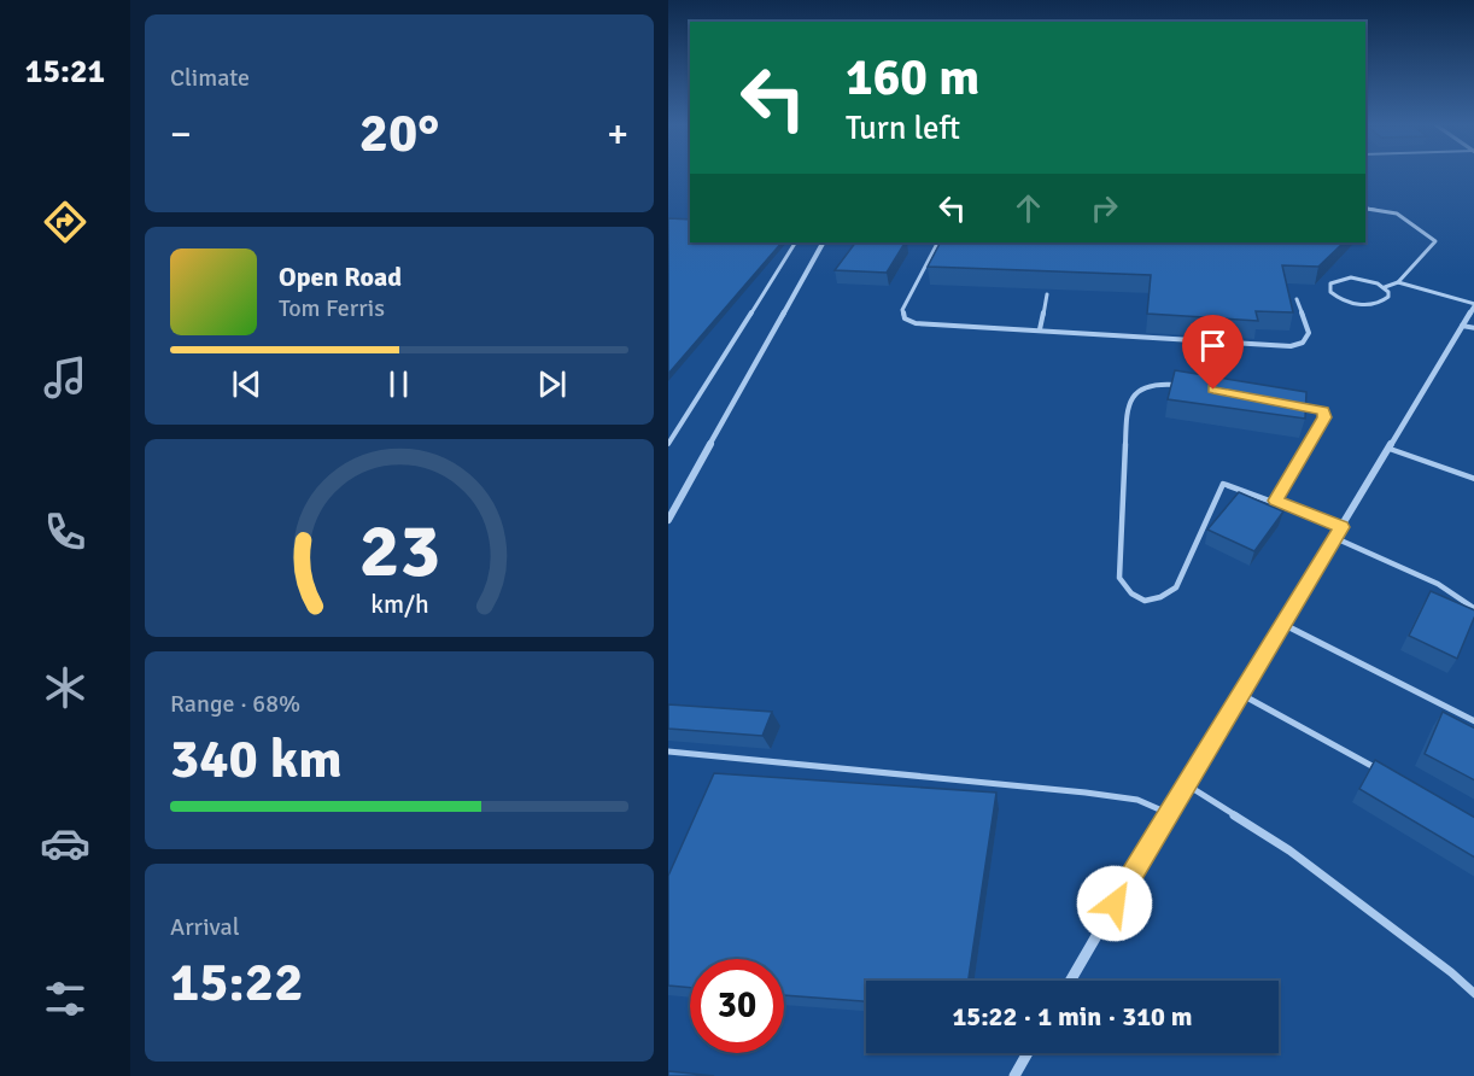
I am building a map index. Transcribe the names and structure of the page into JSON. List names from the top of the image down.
{
  "page": {
    "tabs": "15:21",
    "tile": [
      "Climate",
      ["Range · 68%", "340 km"],
      ["Arrival", "15:22"]
    ],
    "turn": ["160 m", "Turn left"],
    "heat": ["−", "20°", "+"],
    "song": ["Open Road", "Tom Ferris"],
    "limit": "30",
    "trip": "15:22 · 1 min · 310 m",
    "gauge": ["23", "km/h"]
  }
}
